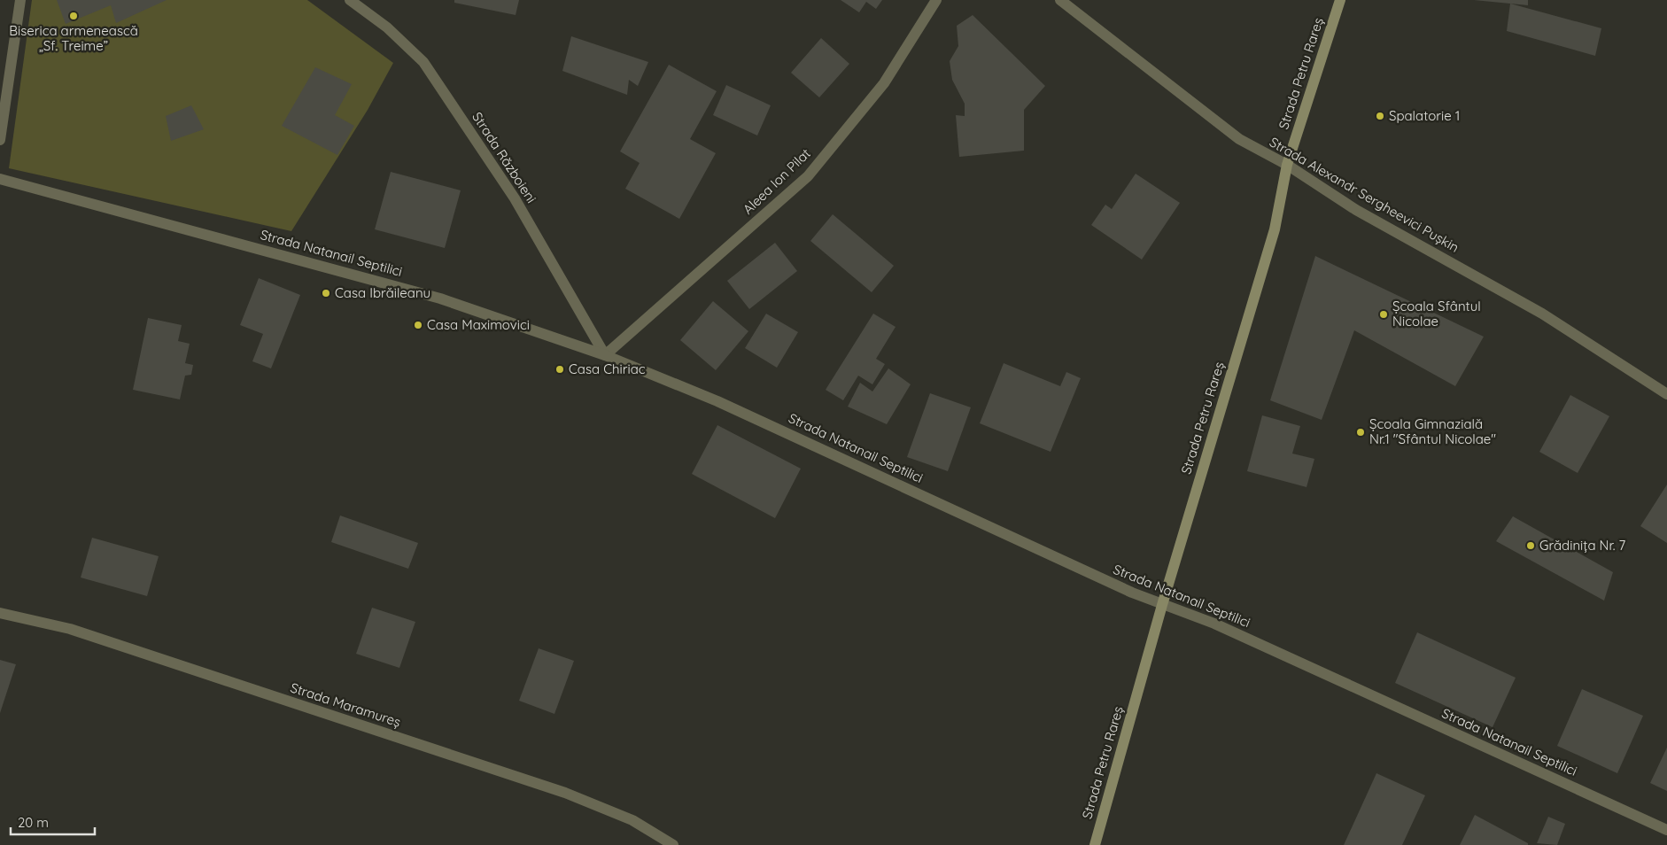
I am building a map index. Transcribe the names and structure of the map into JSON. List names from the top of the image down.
{
  "streets": {
    "main road": ["Strada Petru Rareș"],
    "street": [
      "Strada Războieni",
      "Aleea Ion Pilat",
      "Strada Alexandr Sergheevici Pușkin",
      "Strada Natanail Septilici",
      "Strada Maramureș"
    ]
  },
  "crossings": [
    ["Strada Petru Rareș", "Strada Alexandr Sergheevici Pușkin"],
    ["Strada Petru Rareș", "Strada Natanail Septilici"],
    ["Strada Războieni", "Aleea Ion Pilat"],
    ["Strada Războieni", "Strada Natanail Septilici"],
    ["Aleea Ion Pilat", "Strada Natanail Septilici"]
  ],
  "places": [
    "Biserica armenească „Sf. Treime”",
    "Spalatorie 1",
    "Casa Ibrăileanu",
    "Școala Sfântul Nicolae",
    "Casa Maximovici",
    "Casa Chiriac",
    "Școala Gimnazială Nr.1 \"Sfântul Nicolae\"",
    "Grădinița Nr. 7"
  ],
  "scale_bar": "20 m"
}
